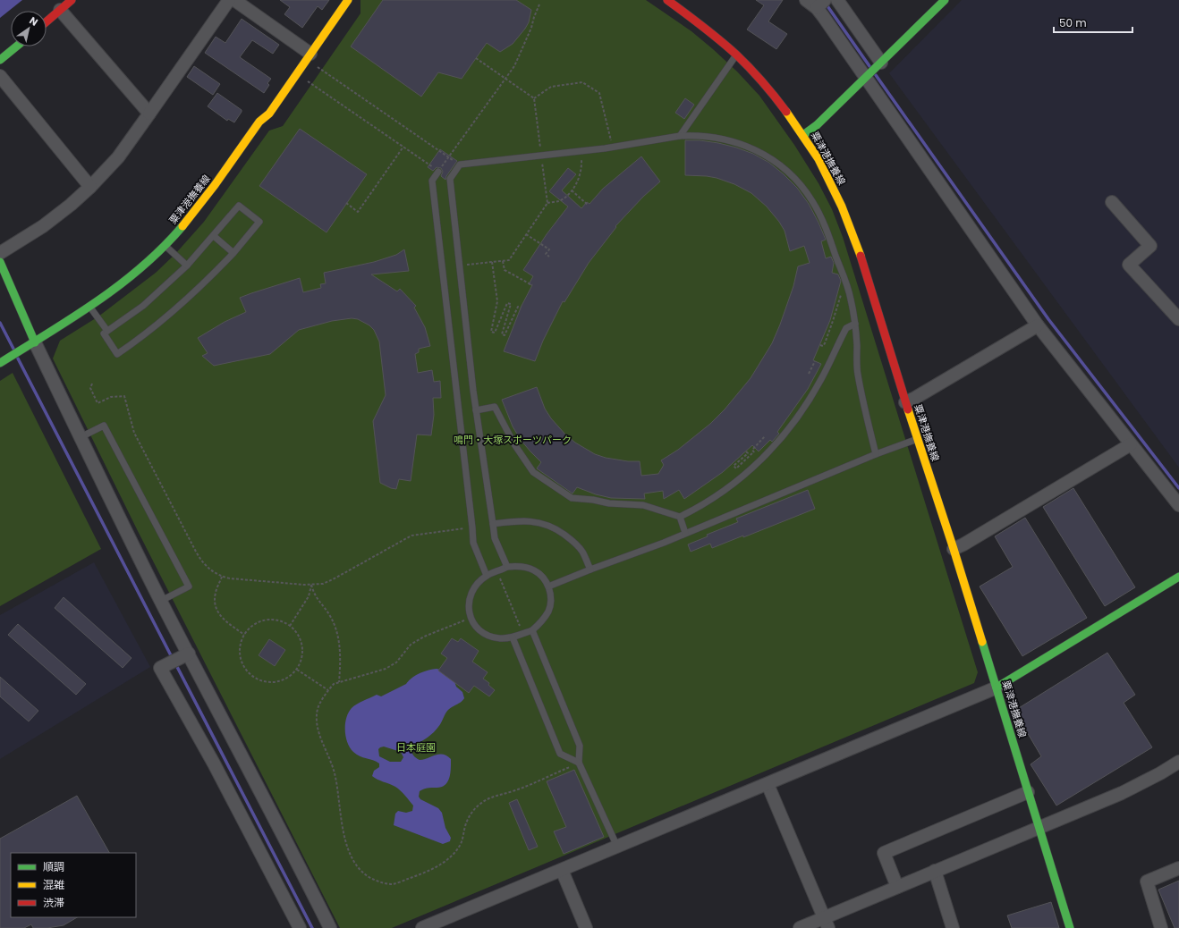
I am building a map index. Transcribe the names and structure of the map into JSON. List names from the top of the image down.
{
  "streets": {
    "main road": ["粟津港撫養線"]
  },
  "parks": ["鳴門・大塚スポーツパーク", "日本庭園"],
  "legend": ["順調", "混雑", "渋滞"],
  "scale_bar": "50 m",
  "north": "top right"
}
